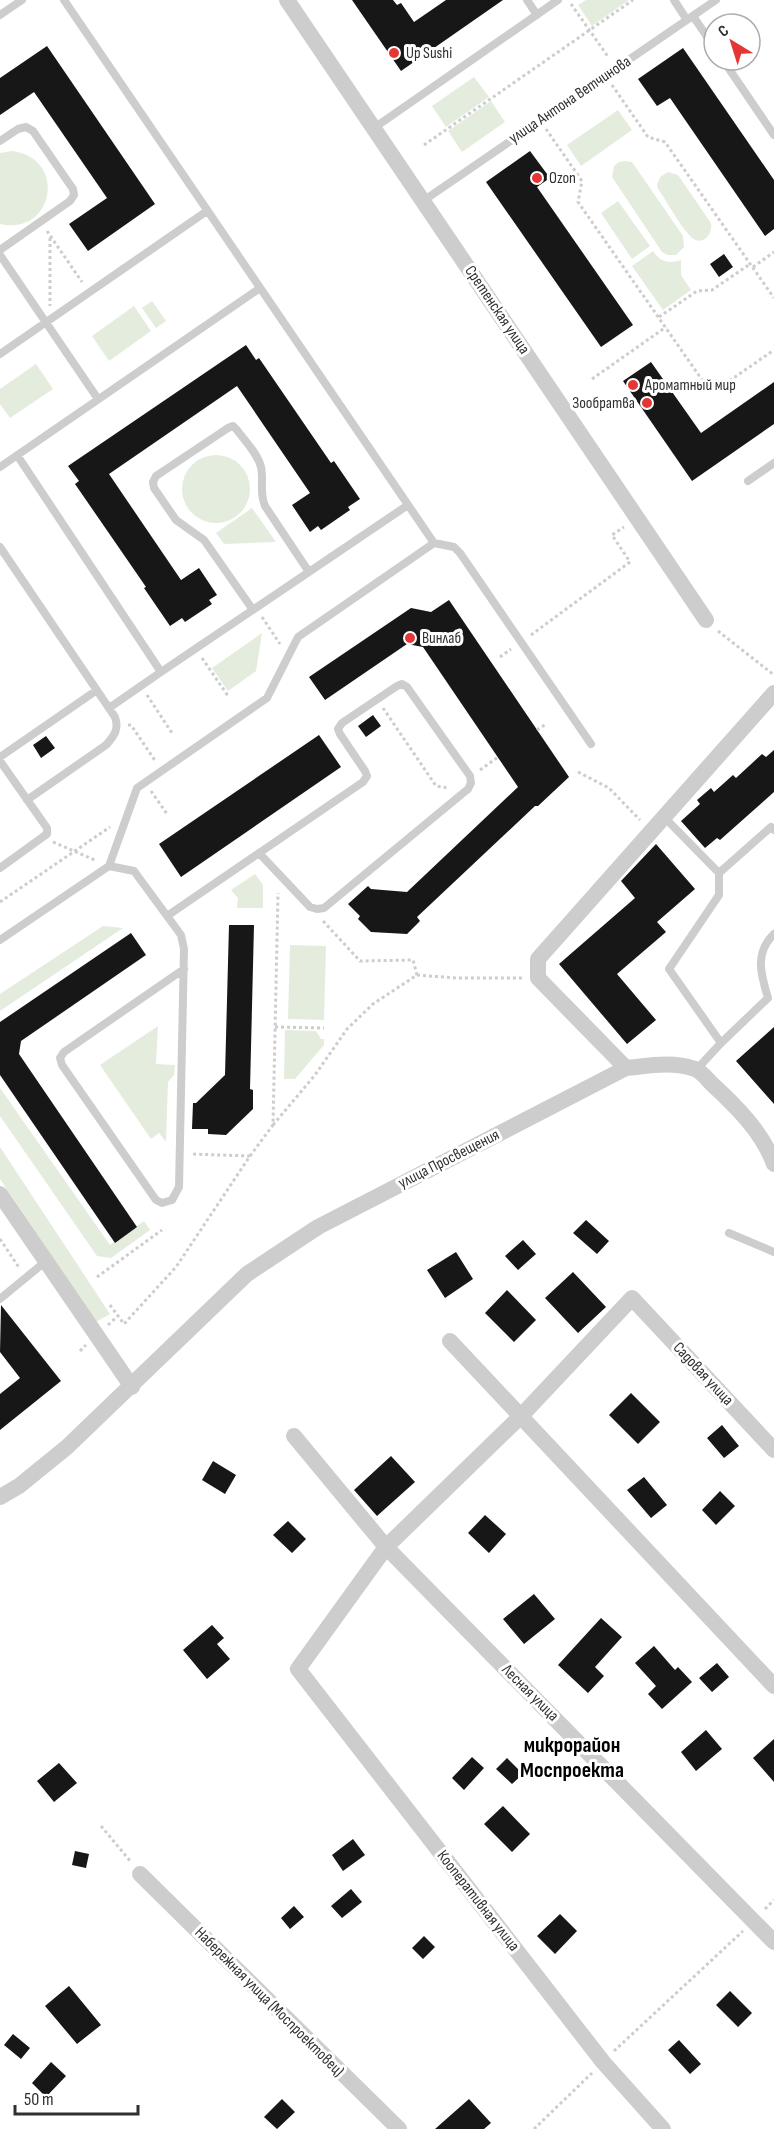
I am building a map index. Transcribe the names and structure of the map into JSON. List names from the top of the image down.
{
  "streets": {
    "street": [
      "Сретенская улица",
      "улица Просвещения",
      "Садовая улица",
      "Лесная улица",
      "Кооперативная улица",
      "Набережная улица (Моспроектовец)"
    ],
    "lane": ["улица Антона Ветчинова"]
  },
  "crossings": [
    ["улица Антона Ветчинова", "Сретенская улица"],
    ["Лесная улица", "Кооперативная улица"]
  ],
  "districts": ["микрорайон Моспроекта"],
  "places": [
    "Up Sushi",
    "Ozon",
    "Ароматный мир",
    "Зообратва",
    "Винлаб"
  ],
  "scale_bar": "50 m",
  "north": "top left"
}
